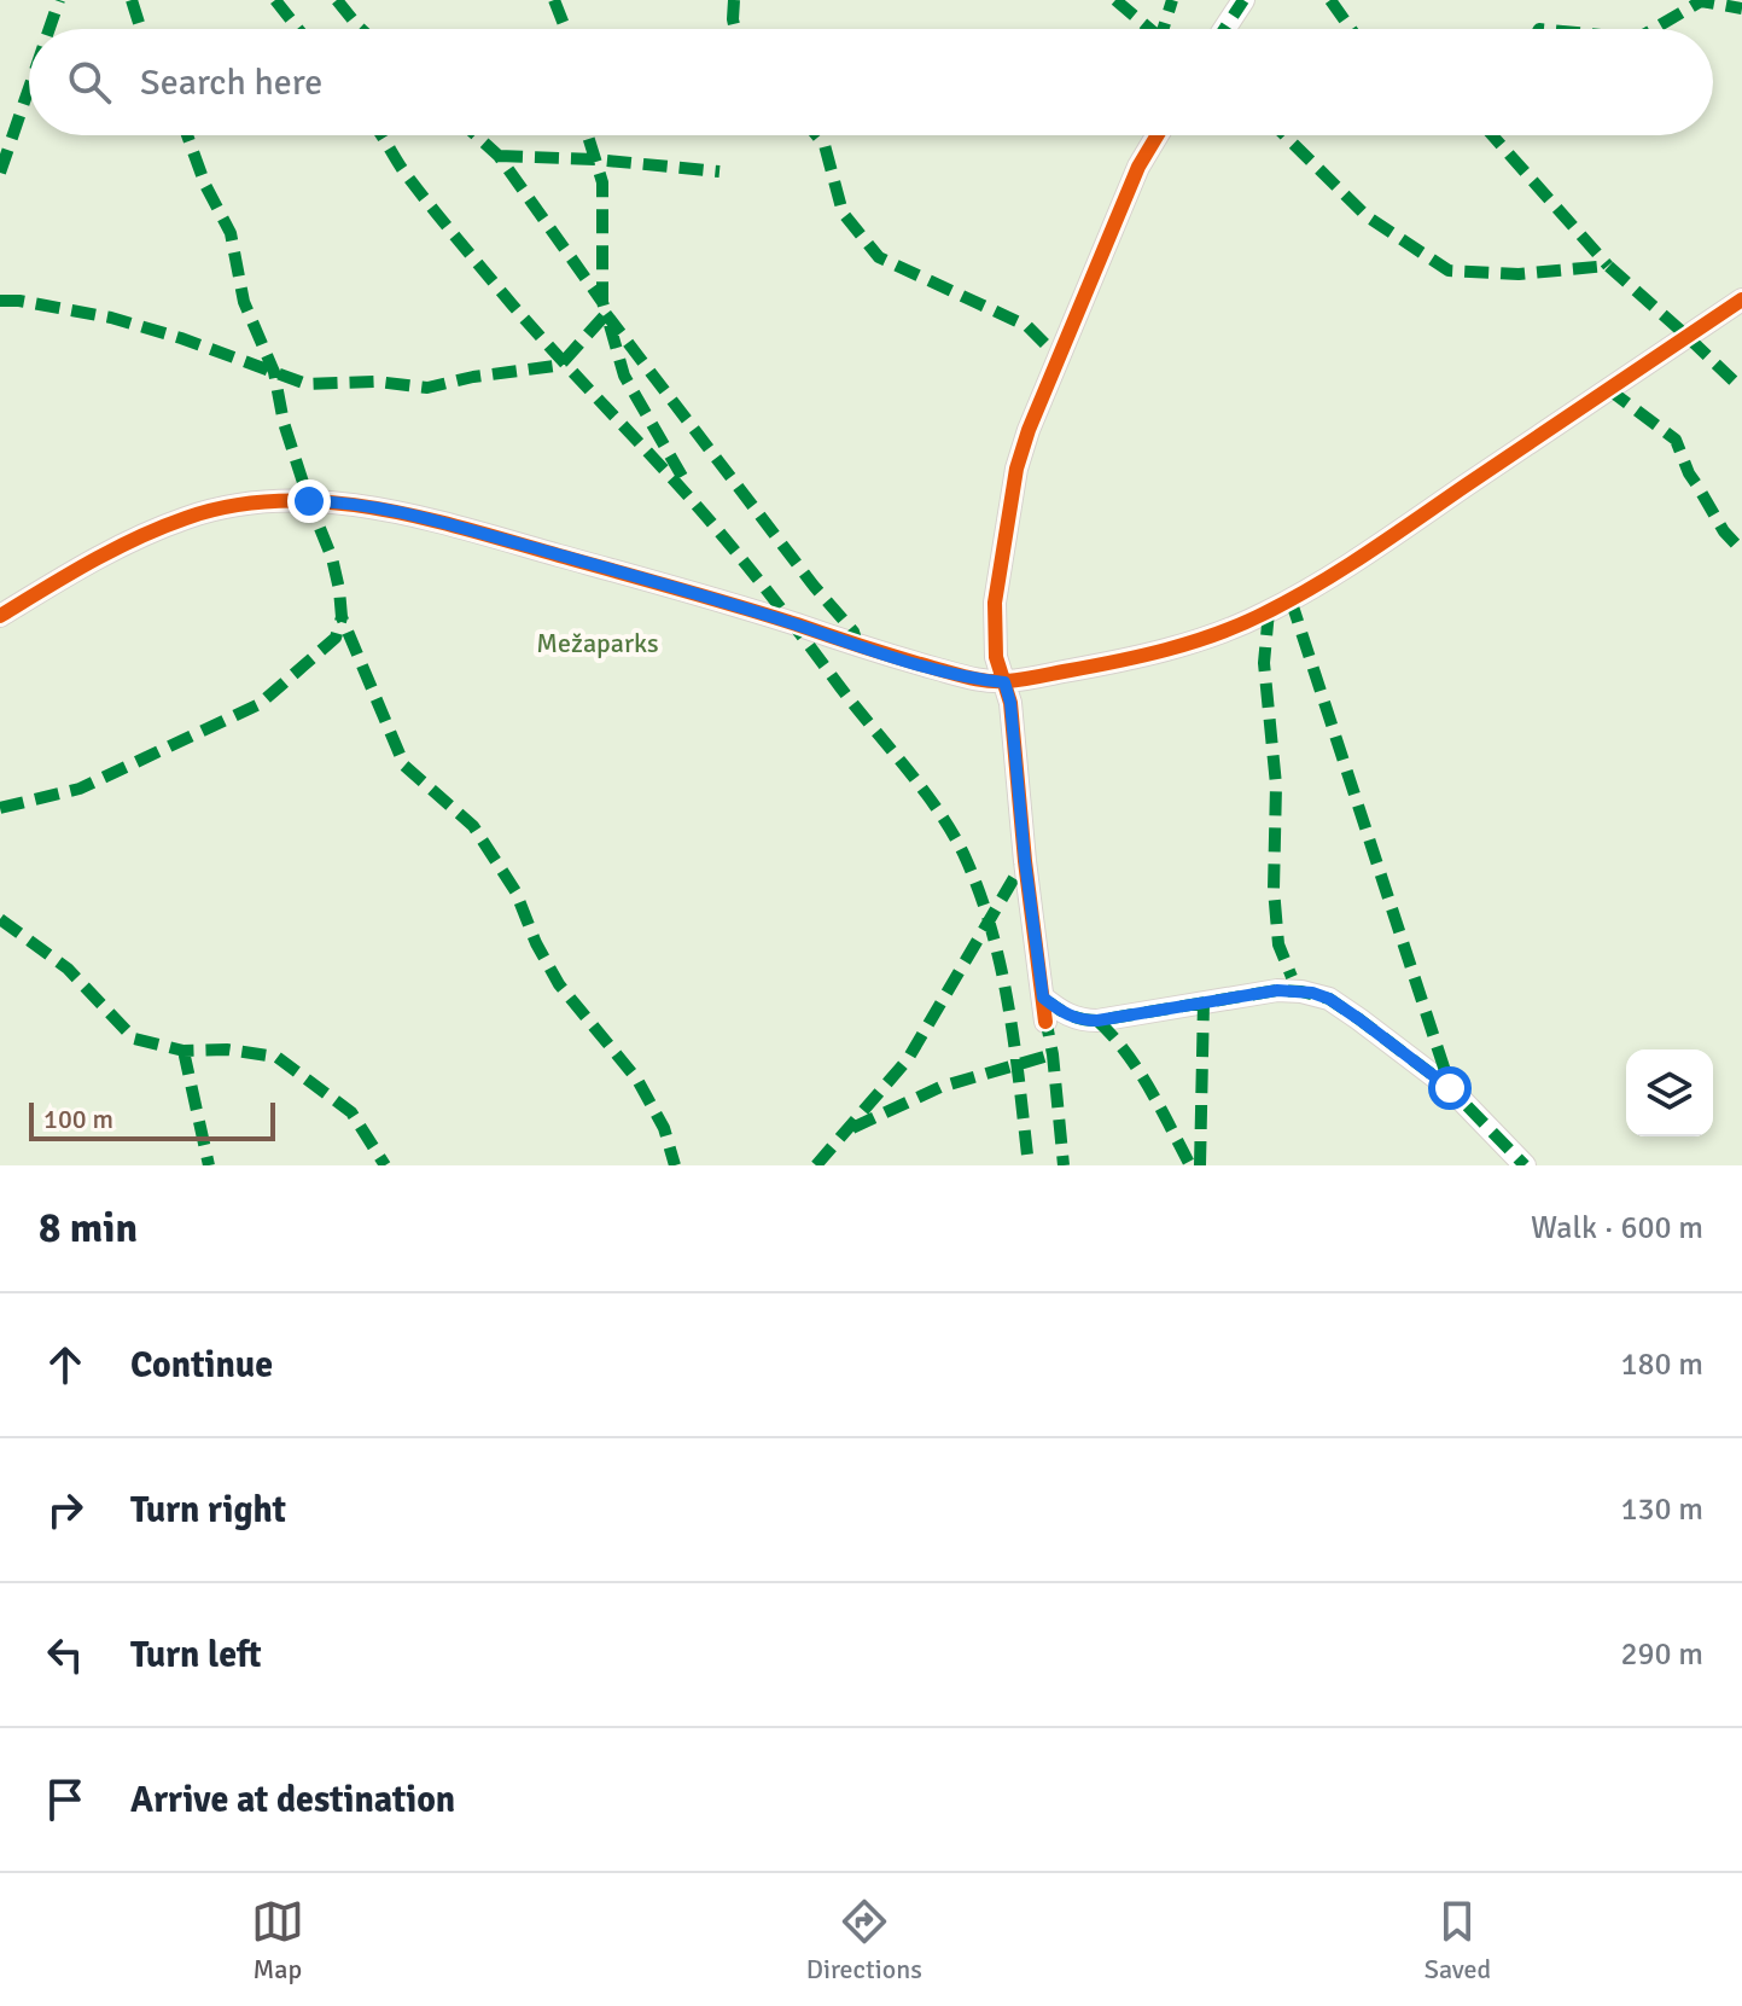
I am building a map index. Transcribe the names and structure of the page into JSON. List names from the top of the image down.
{
  "parks": ["Mežaparks"],
  "scale_bar": "100 m",
  "page": {
    "search": "Search here",
    "scale": "100 m",
    "heading": ["8 min", "Walk · 600 m"],
    "list": [
      ["Continue", "180 m"],
      ["Turn right", "130 m"],
      ["Turn left", "290 m"],
      "Arrive at destination"
    ],
    "nav": ["Map", "Directions", "Saved"]
  }
}
